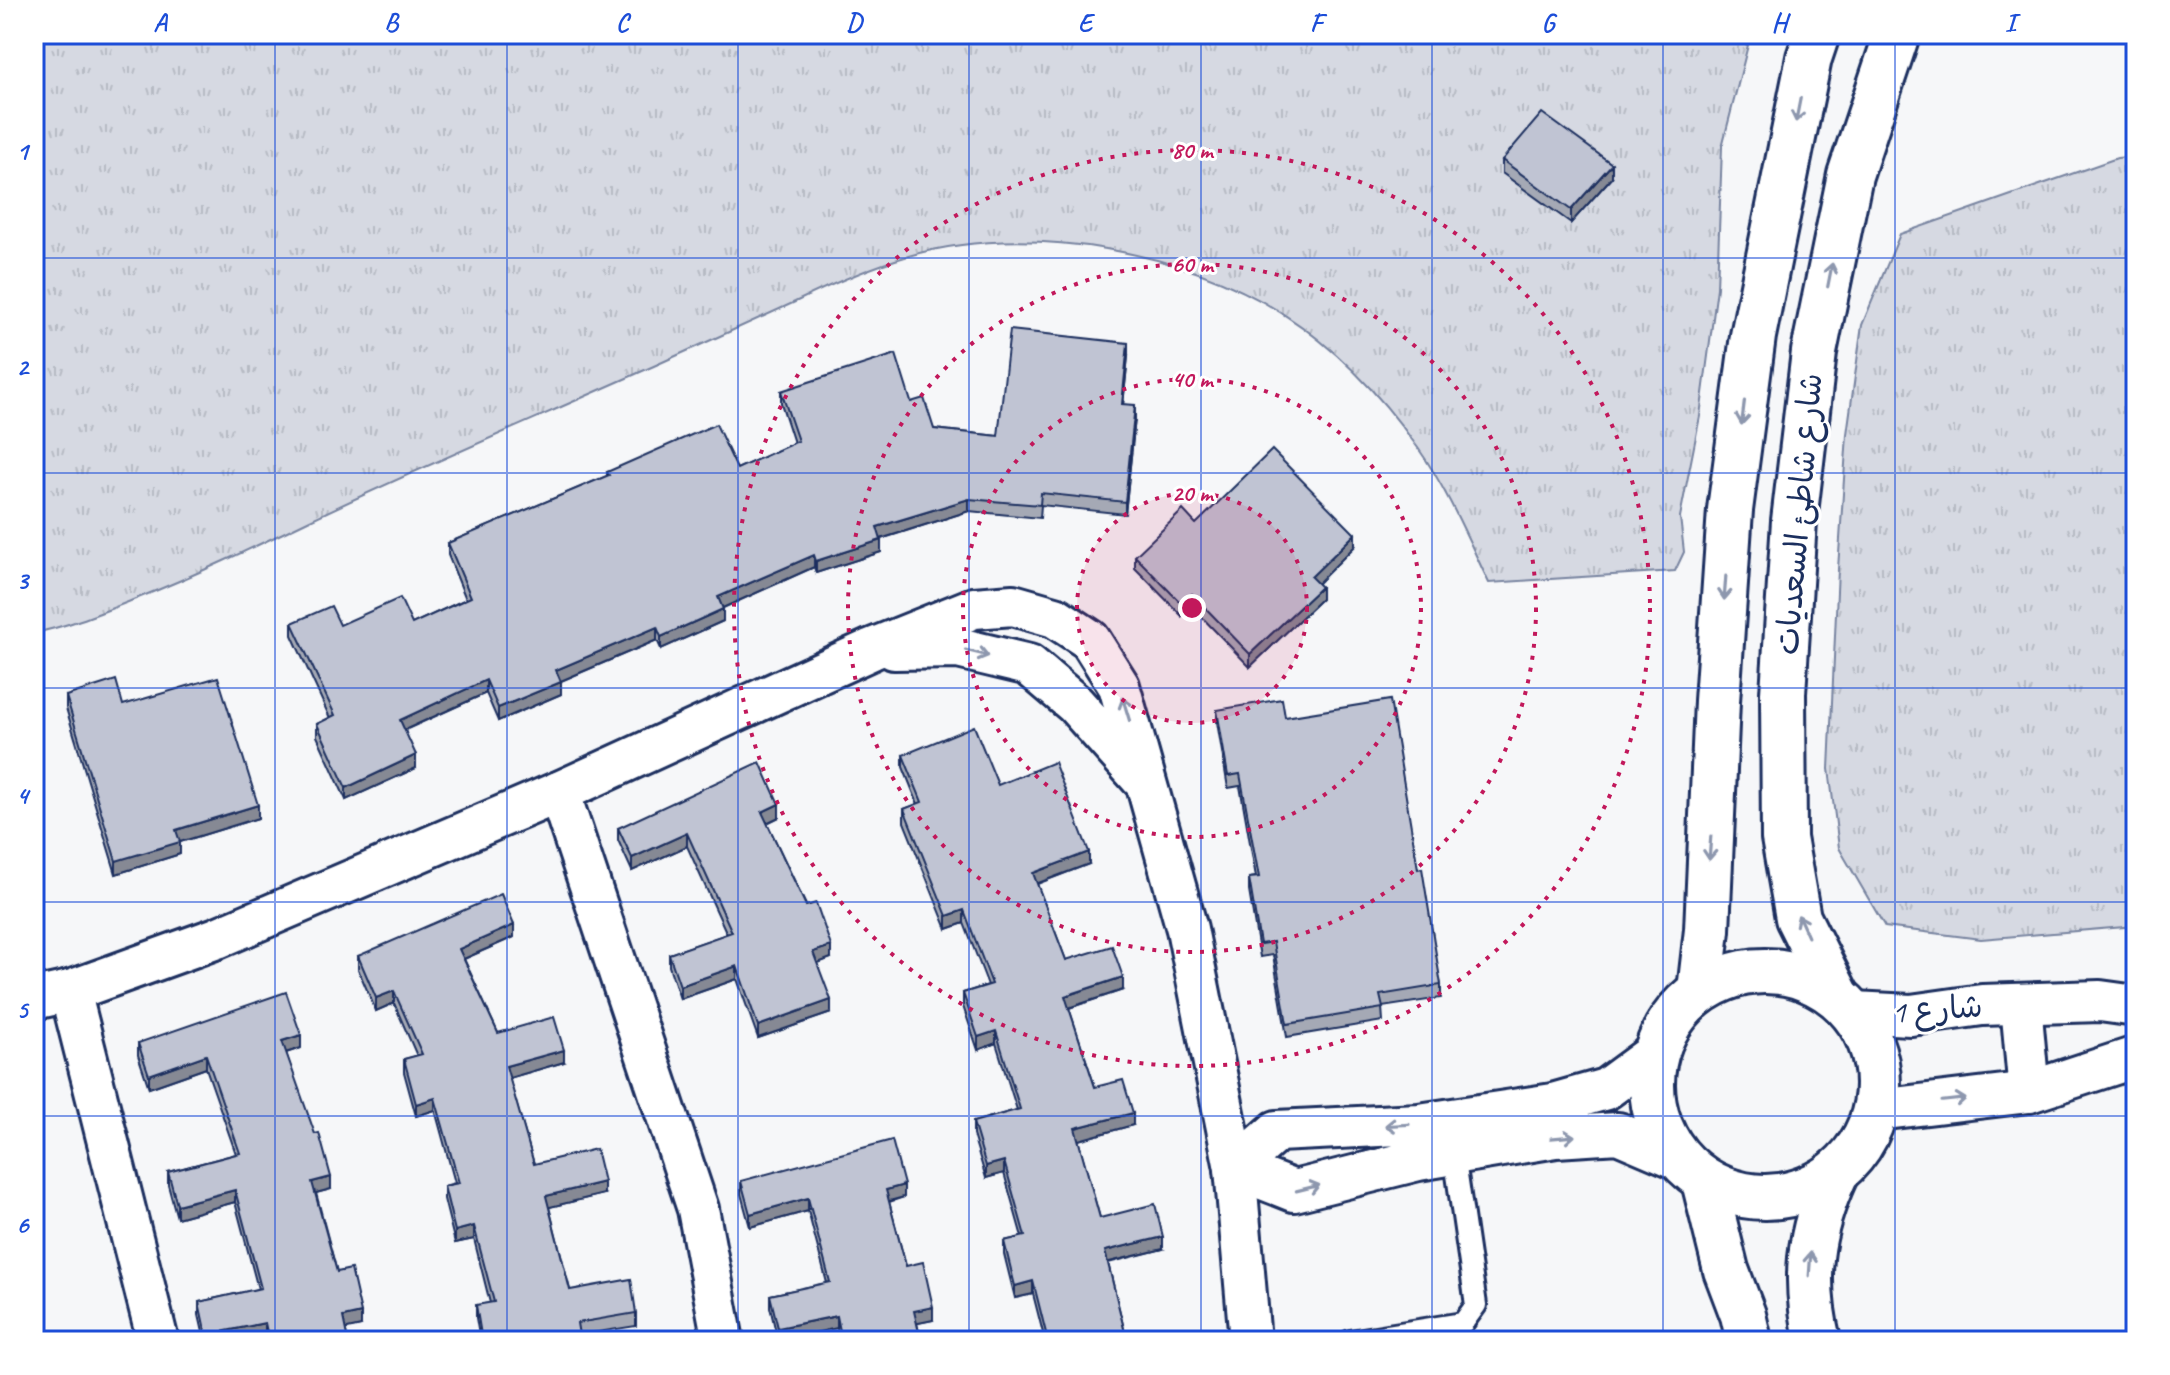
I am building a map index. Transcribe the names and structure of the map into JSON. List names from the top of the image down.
{
  "streets": {
    "street": ["شارع شاطئ السعديات", "شارع 1"]
  },
  "crossings": [
    ["شارع شاطئ السعديات", "شارع 1"]
  ],
  "grid": {
    "columns": [
      "A",
      "B",
      "C",
      "D",
      "E",
      "F",
      "G",
      "H",
      "I"
    ],
    "rows": [
      "1",
      "2",
      "3",
      "4",
      "5",
      "6"
    ]
  },
  "rings": [
    "80 m",
    "60 m",
    "40 m",
    "20 m"
  ]
}
